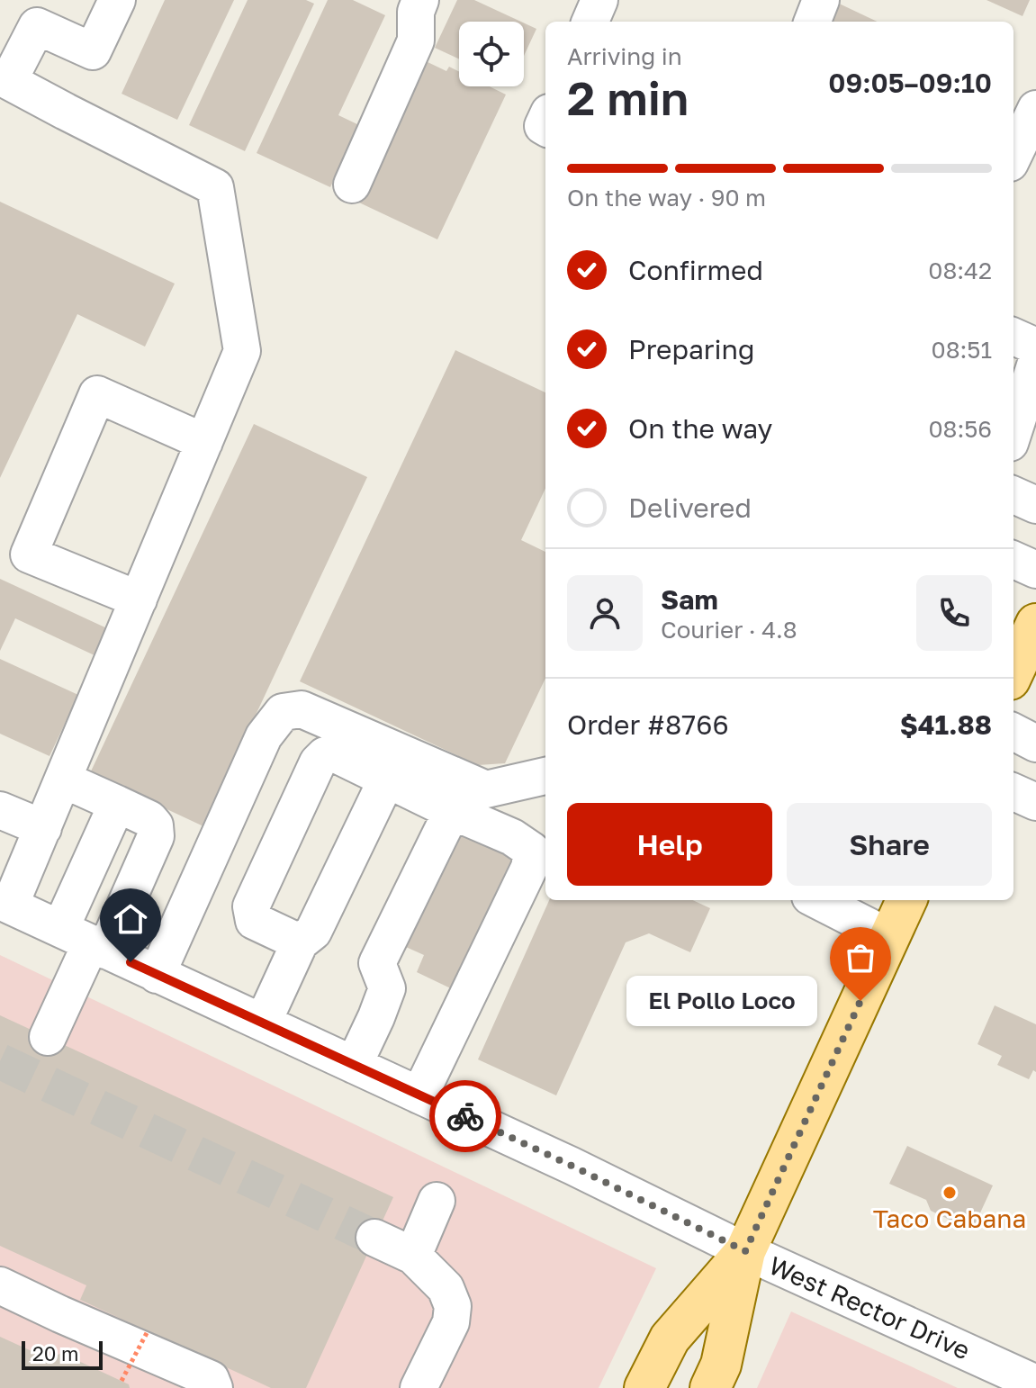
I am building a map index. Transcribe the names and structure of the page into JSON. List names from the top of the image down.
{
  "streets": {
    "street": ["West Rector Drive"]
  },
  "places": ["El Pollo Loco", "Taco Cabana"],
  "scale_bar": "20 m",
  "page": {
    "heading": ["2 min", "Arriving in", "09:05–09:10"],
    "panel": [
      "Sam",
      "Courier · 4.8",
      "Order #8766",
      "$41.88"
    ],
    "bar": "On the way · 90 m",
    "list": [
      ["Confirmed", "08:42"],
      ["Preparing", "08:51"],
      ["On the way", "08:56"],
      "Delivered"
    ],
    "buttons": ["Help", "Share"],
    "bubble": "El Pollo Loco",
    "scale": "20 m"
  }
}
